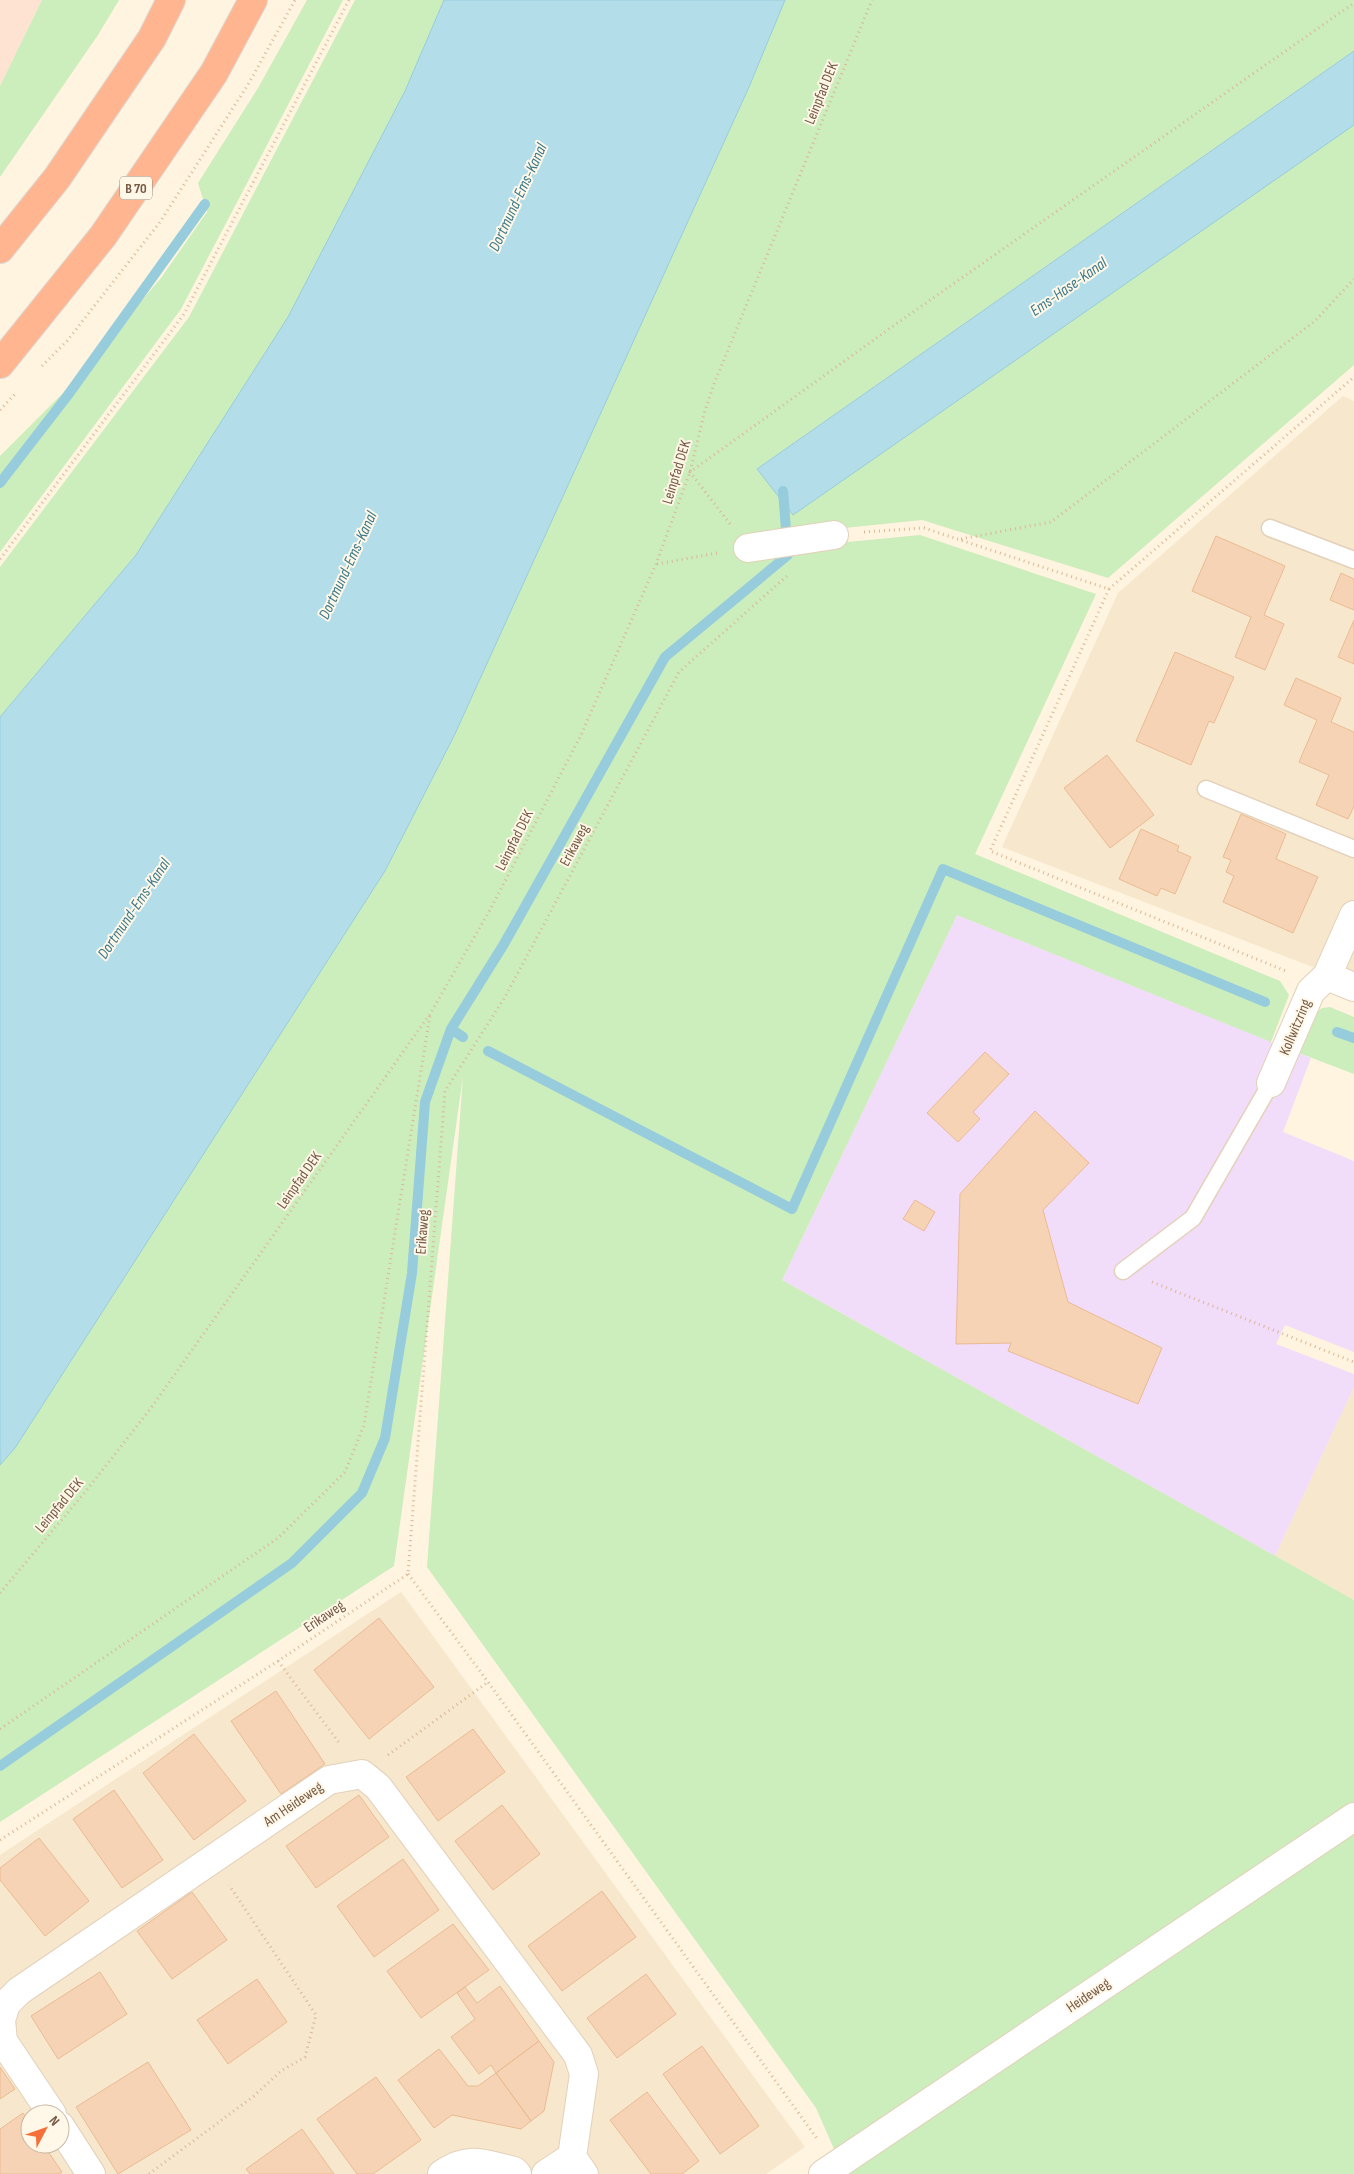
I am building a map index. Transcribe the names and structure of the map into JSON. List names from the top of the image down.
{
  "streets": {
    "highway": ["B 70"],
    "street": ["Kollwitzring", "Am Heideweg", "Heideweg"],
    "path": ["Leinpfad DEK", "Erikaweg"]
  },
  "water": ["Dortmund-Ems-Kanal", "Ems-Hase-Kanal"],
  "north": "top right"
}
